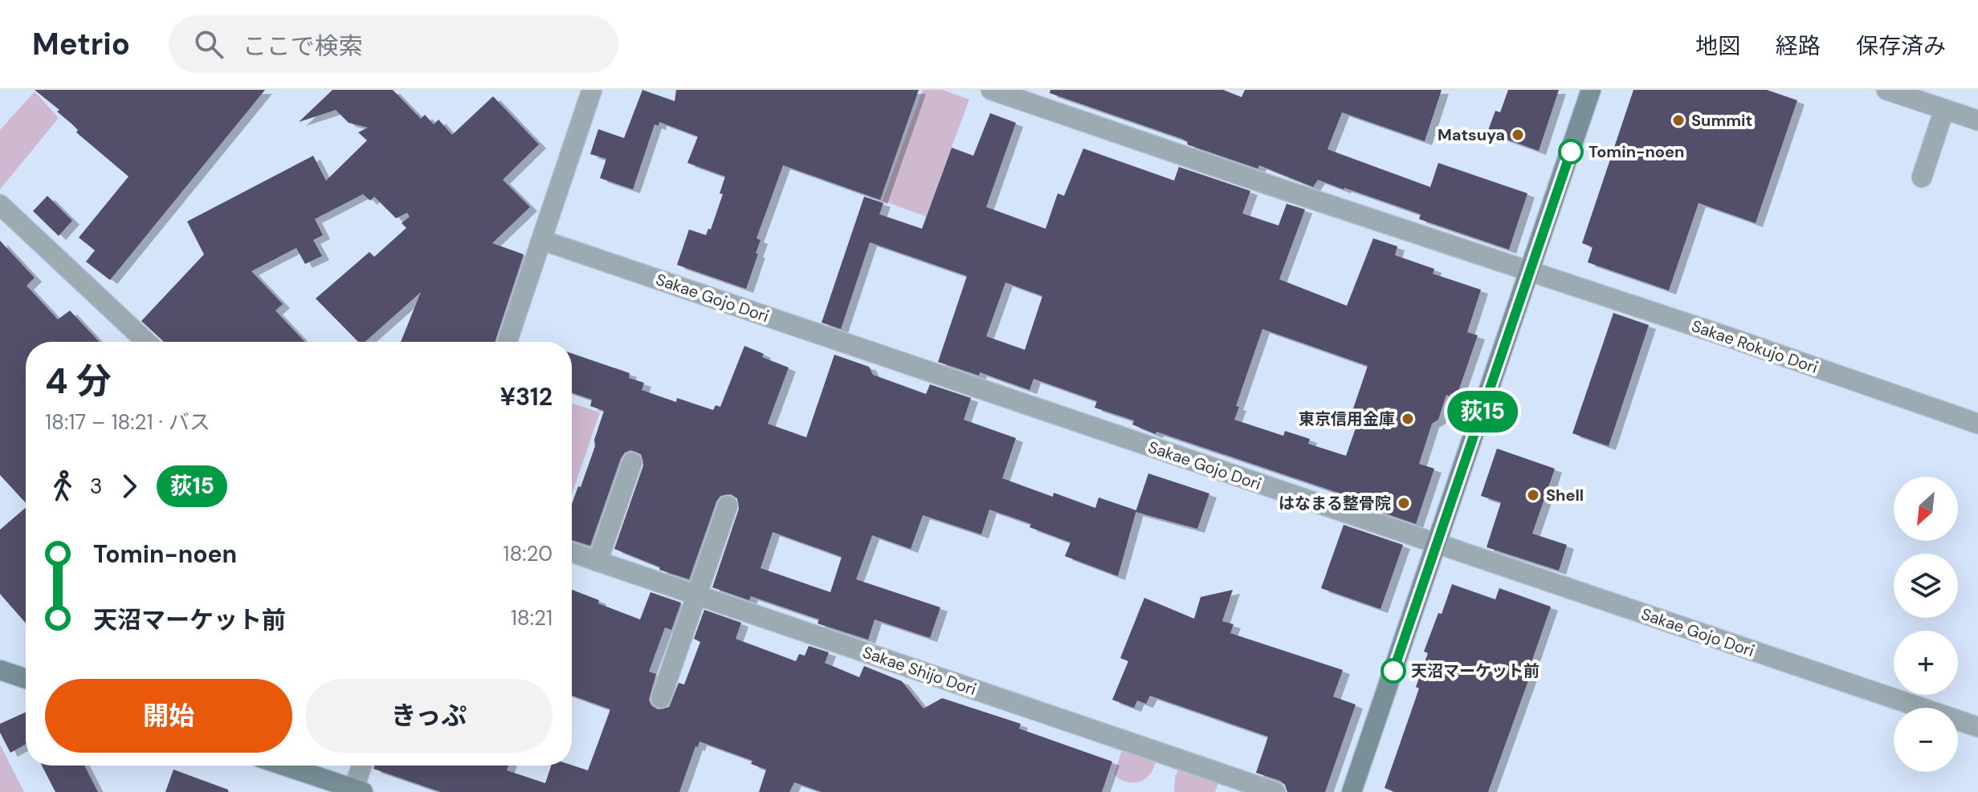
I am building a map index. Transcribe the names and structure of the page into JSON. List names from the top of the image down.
{
  "streets": {
    "street": ["Sakae Gojo Dori", "Sakae Rokujo Dori", "Sakae Shijo Dori"]
  },
  "places": [
    "Summit",
    "Matsuya",
    "Tomin-noen",
    "東京信用金庫",
    "Shell",
    "はなまる整骨院",
    "天沼マーケット前"
  ],
  "lines": ["bus line 荻15"],
  "north": "bottom left",
  "page": {
    "header": "Metrio",
    "search": "ここで検索",
    "nav": ["地図", "経路", "保存済み"],
    "on_map": "荻15",
    "heading": ["4 分", "18:17 – 18:21 · バス", "¥312"],
    "legs": ["3", "荻15"],
    "map_buttons": ["+", "−"],
    "list": [
      {
        "name": "Tomin-noen",
        "value": "18:20"
      },
      {
        "name": "天沼マーケット前",
        "value": "18:21"
      }
    ],
    "buttons": ["開始", "きっぷ"]
  }
}
